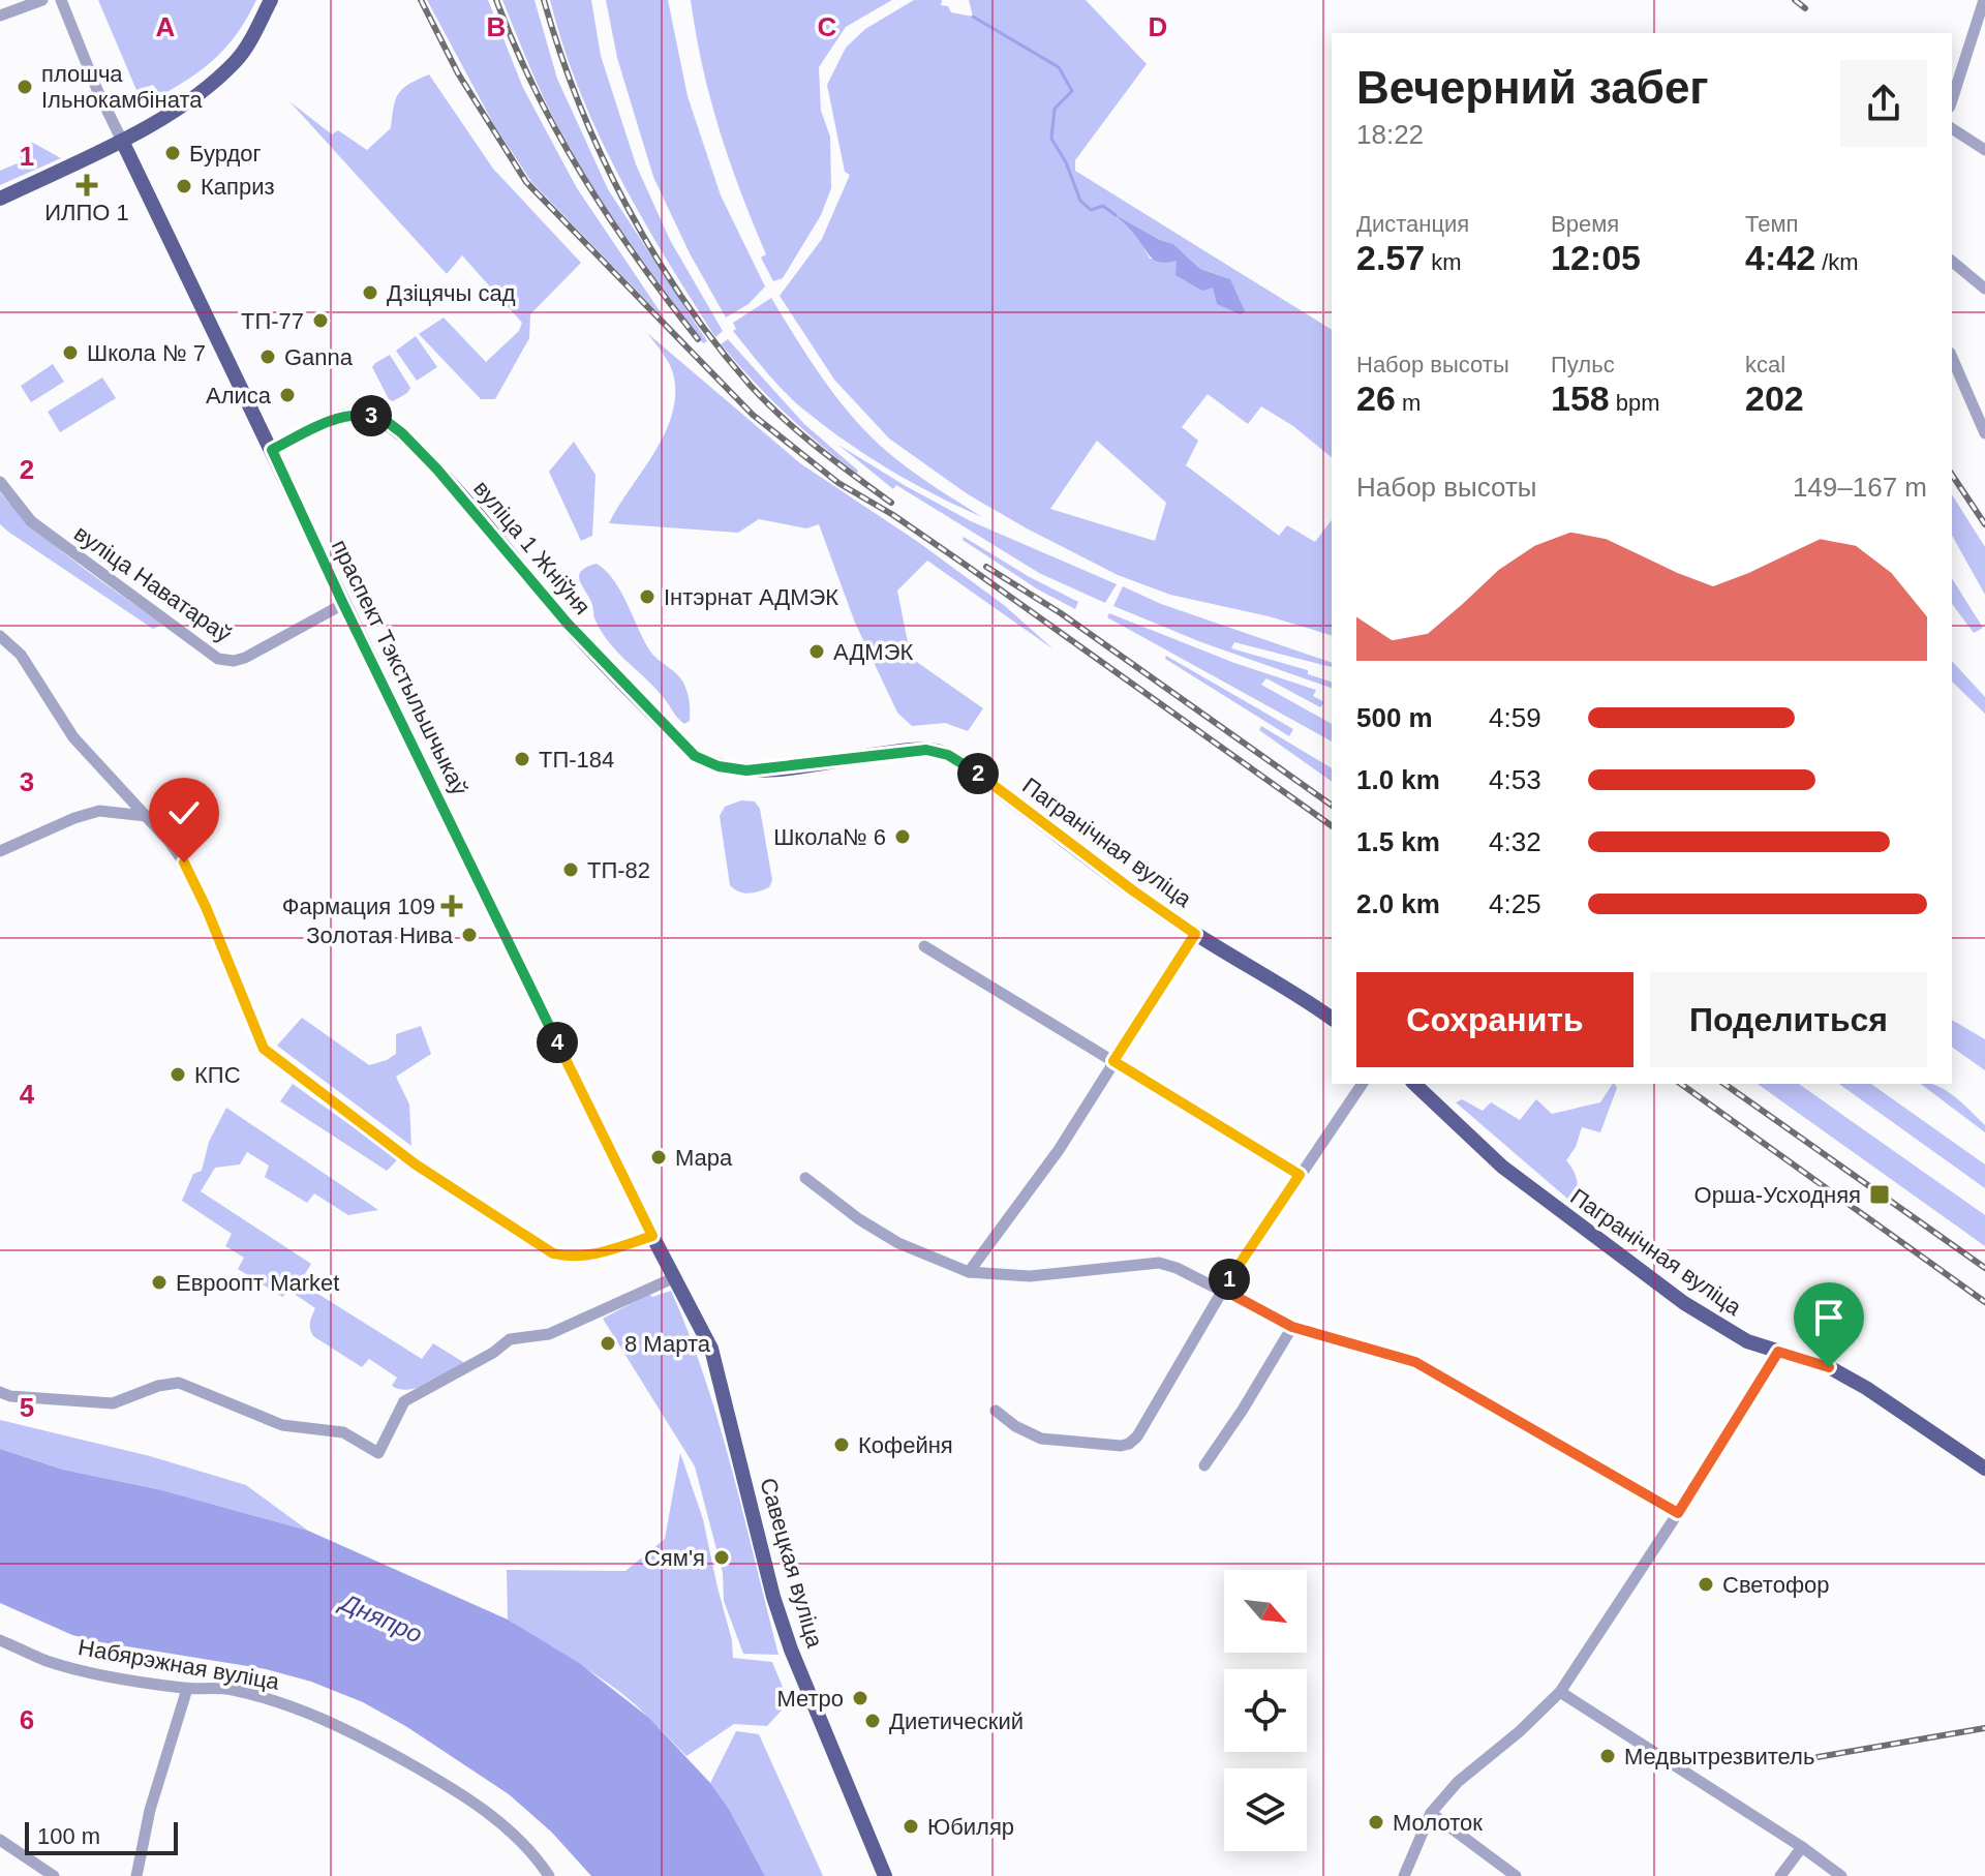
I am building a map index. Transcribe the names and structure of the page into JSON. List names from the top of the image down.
{
  "streets": {
    "main road": [
      "вуліца 1 Жніўня",
      "праспект Тэкстыльшчыкаў",
      "Пагранічная вуліца",
      "Савецкая вуліца"
    ],
    "street": ["вуліца Наватараў", "Набярэжная вуліца"]
  },
  "crossings": [
    ["вуліца 1 Жніўня", "праспект Тэкстыльшчыкаў"],
    ["вуліца 1 Жніўня", "Пагранічная вуліца"],
    ["вуліца Наватараў", "праспект Тэкстыльшчыкаў"],
    ["праспект Тэкстыльшчыкаў", "Савецкая вуліца"]
  ],
  "water": ["Дняпро"],
  "places": {
    "other": [
      "плошча Ільнокамбіната",
      "Бурдог",
      "Каприз",
      "Дзіцячы сад",
      "ТП-77",
      "Школа № 7",
      "Ganna",
      "Алиса",
      "Інтэрнат АДМЭК",
      "АДМЭК",
      "ТП-184",
      "Школа№ 6",
      "ТП-82",
      "Золотая Нива",
      "КПС",
      "Мара",
      "Евроопт Market",
      "8 Марта",
      "Кофейня",
      "Сям'я",
      "Светофор",
      "Метро",
      "Диетический",
      "Медвытрезвитель",
      "Молоток",
      "Юбиляр"
    ],
    "health": ["ИЛПО 1", "Фармация 109"],
    "transit": ["Орша-Усходняя"]
  },
  "scale_bar": "100 m",
  "north": "bottom right",
  "page": {
    "heading": ["Вечерний забег", "18:22"],
    "stats": [
      ["Дистанция", "2.57 km"],
      ["Время", "12:05"],
      ["Темп", "4:42 /km"],
      ["Набор высоты", "26 m"],
      ["Пульс", "158 bpm"],
      ["kcal", "202"]
    ],
    "pins": [
      "3",
      "2",
      "4",
      "1"
    ],
    "chart": ["Набор высоты", "149–167 m"],
    "list": [
      {
        "name": "500 m",
        "note": "4:59"
      },
      {
        "name": "1.0 km",
        "note": "4:53"
      },
      {
        "name": "1.5 km",
        "note": "4:32"
      },
      {
        "name": "2.0 km",
        "note": "4:25"
      }
    ],
    "buttons": ["Сохранить", "Поделиться"],
    "scale": "100 m"
  },
  "grid": {
    "columns": [
      "A",
      "B",
      "C",
      "D"
    ],
    "rows": [
      "1",
      "2",
      "3",
      "4",
      "5",
      "6"
    ]
  }
}
